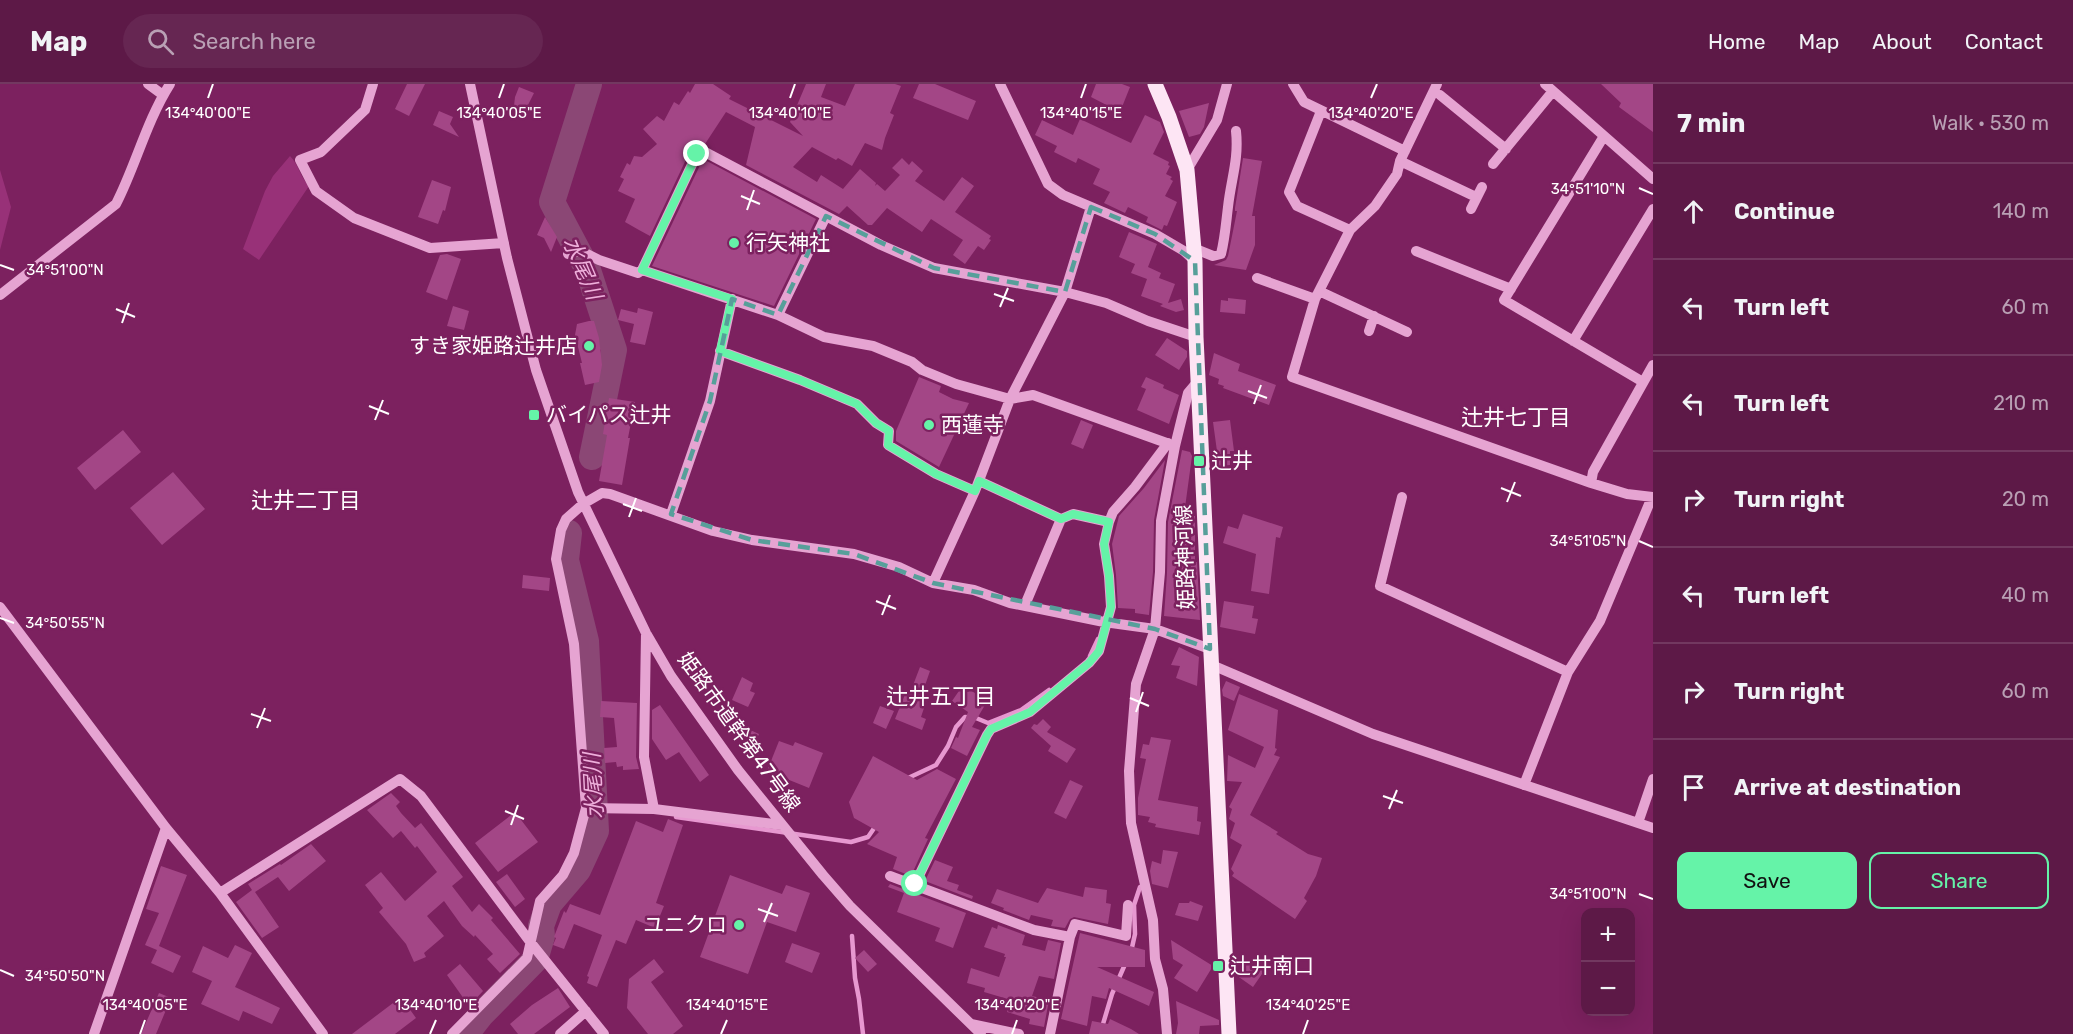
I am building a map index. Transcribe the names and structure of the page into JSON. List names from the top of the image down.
{
  "streets": {
    "main road": ["姫路神河線"],
    "street": ["姫路市道幹第47号線"]
  },
  "districts": ["辻井七丁目", "辻井二丁目", "辻井五丁目"],
  "water": ["水尾川"],
  "places": {
    "other": [
      "行矢神社",
      "すき家姫路辻井店",
      "西蓮寺",
      "ユニクロ"
    ],
    "transit": ["バイパス辻井", "辻井", "辻井南口"]
  },
  "page": {
    "header": "Map",
    "search": "Search here",
    "nav": [
      "Home",
      "Map",
      "About",
      "Contact"
    ],
    "heading": ["7 min", "Walk · 530 m"],
    "list": [
      ["Continue", "140 m"],
      ["Turn left", "60 m"],
      ["Turn left", "210 m"],
      ["Turn right", "20 m"],
      ["Turn left", "40 m"],
      ["Turn right", "60 m"],
      "Arrive at destination"
    ],
    "buttons": ["Save", "Share"],
    "map_buttons": ["+", "−"]
  },
  "coordinates": [
    "134°40'05\"E",
    "134°40'10\"E",
    "134°40'15\"E",
    "134°40'20\"E",
    "134°40'00\"E",
    "34°51'10\"N",
    "34°51'00\"N",
    "34°51'05\"N",
    "34°50'55\"N",
    "34°50'50\"N",
    "134°40'25\"E"
  ]
}
